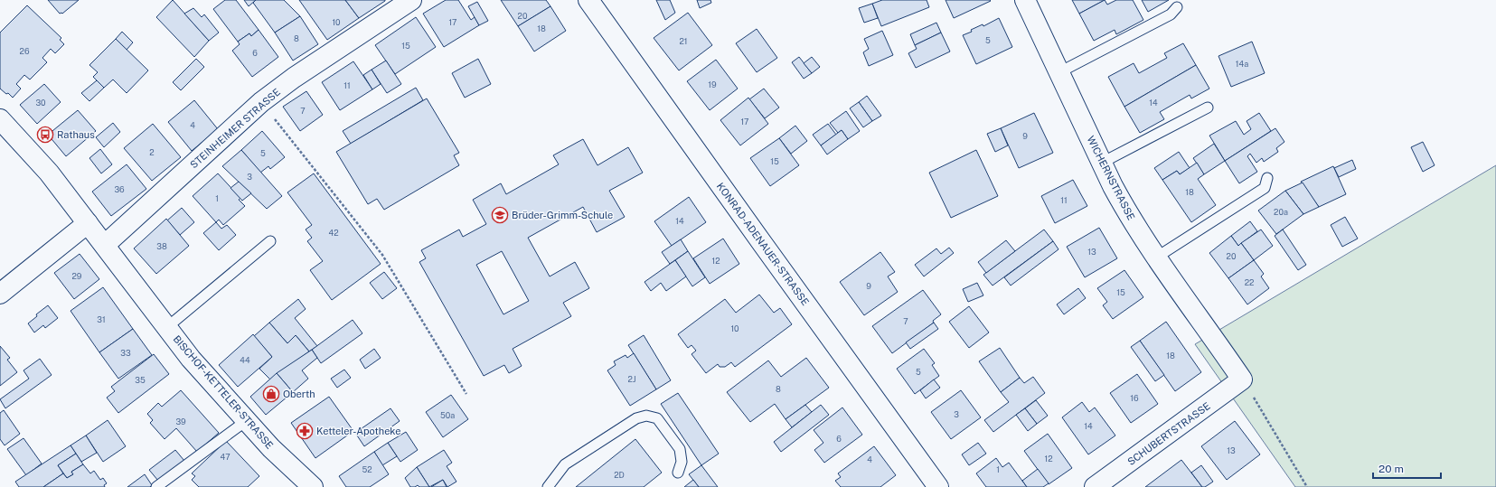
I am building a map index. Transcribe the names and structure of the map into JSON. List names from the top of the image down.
{
  "streets": {
    "street": [
      "STEINHEIMER STRASSE",
      "WICHERNSTRASSE",
      "KONRAD-ADENAUER-STRASSE",
      "BISCHOF-KETTELER-STRASSE",
      "SCHUBERTSTRASSE"
    ]
  },
  "crossings": [
    ["STEINHEIMER STRASSE", "BISCHOF-KETTELER-STRASSE"],
    ["WICHERNSTRASSE", "SCHUBERTSTRASSE"]
  ],
  "places": {
    "bus stop": ["Rathaus"],
    "school or university": ["Brüder-Grimm-Schule"],
    "shop": ["Oberth"],
    "pharmacy": ["Ketteler-Apotheke"]
  },
  "house_numbers": [
    "20",
    "10",
    "17",
    "18",
    "8",
    "5",
    "21",
    "15",
    "26",
    "6",
    "14a",
    "19",
    "11",
    "30",
    "14",
    "7",
    "17",
    "4",
    "9",
    "2",
    "5",
    "15",
    "3",
    "36",
    "18",
    "1",
    "11",
    "20a",
    "14",
    "42",
    "38",
    "13",
    "20",
    "12",
    "29",
    "22",
    "9",
    "15",
    "31",
    "7",
    "10",
    "33",
    "18",
    "44",
    "5",
    "2J",
    "35",
    "8",
    "16",
    "3",
    "50a",
    "39",
    "14",
    "6",
    "13",
    "47",
    "12",
    "4",
    "52",
    "1",
    "2D"
  ],
  "scale_bar": "20 m"
}
